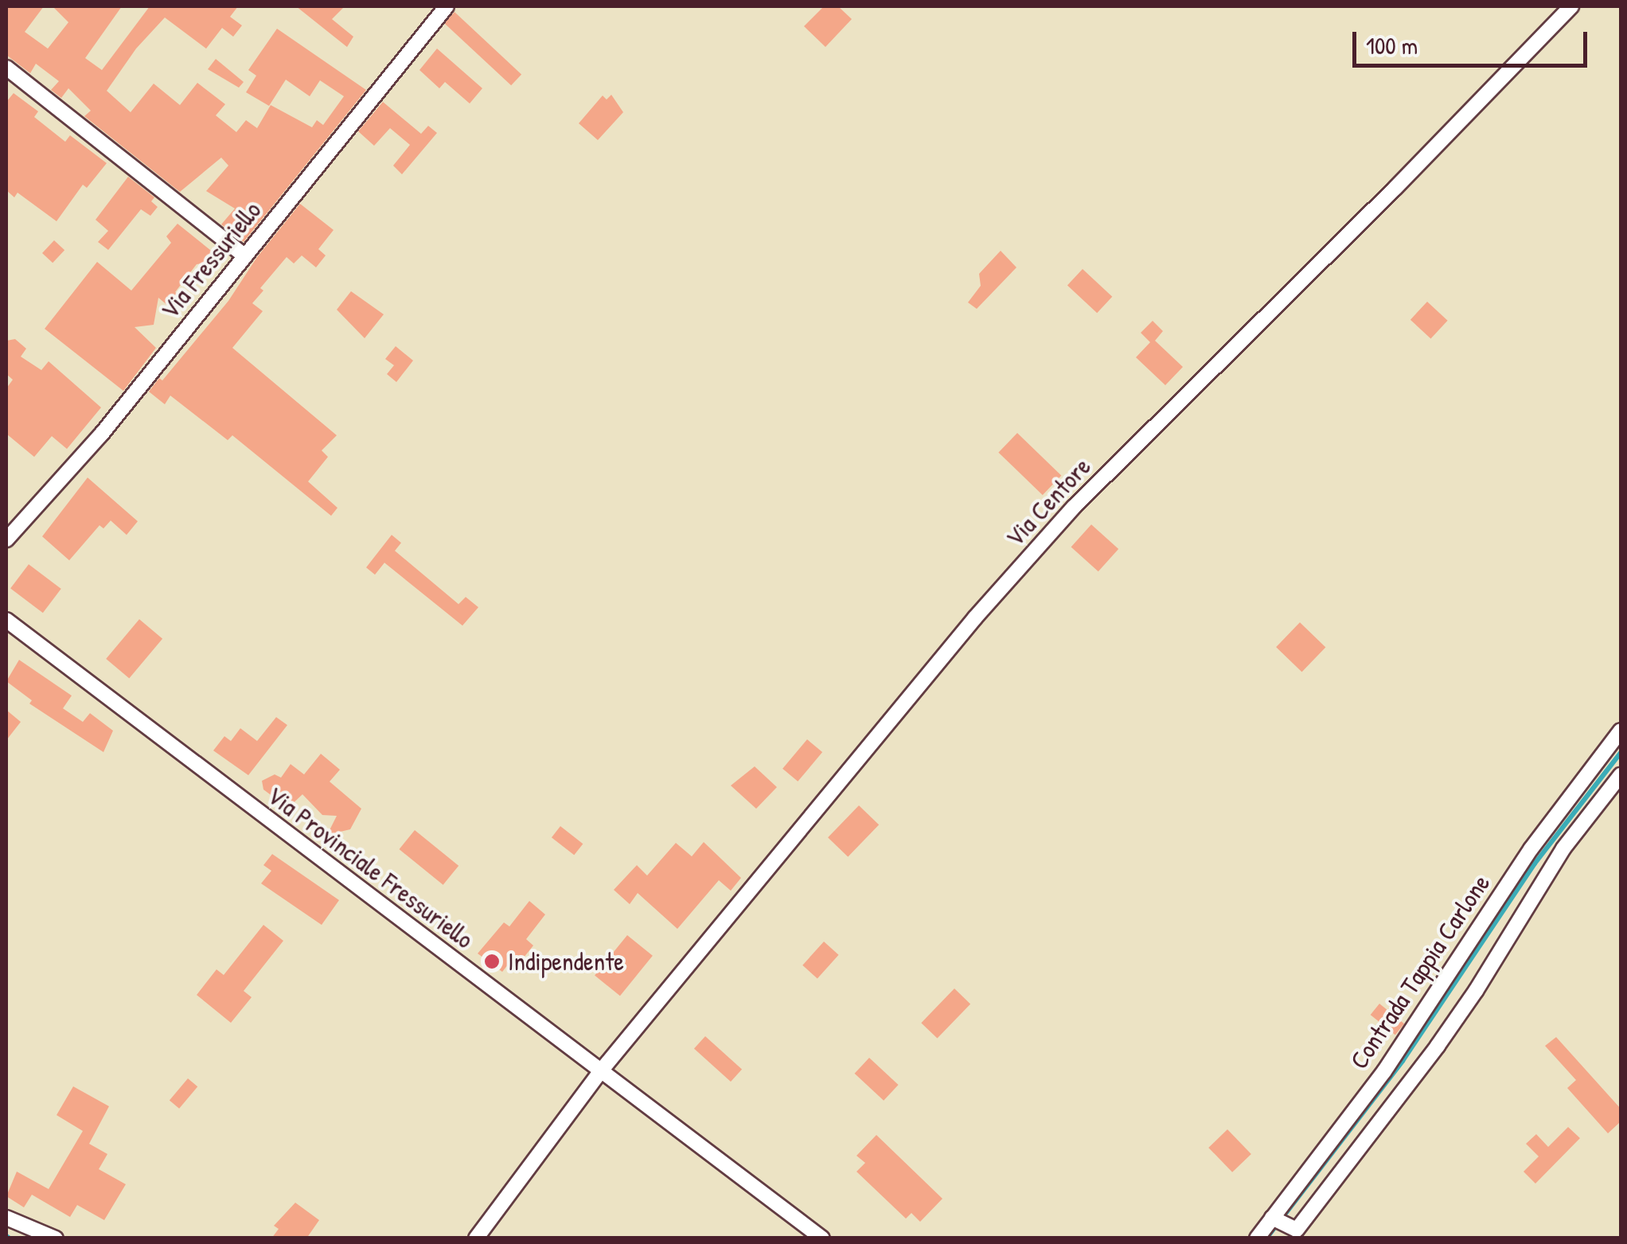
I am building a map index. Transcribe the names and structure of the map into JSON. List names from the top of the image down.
{
  "streets": {
    "street": [
      "Via Fressuriello",
      "Via Centore",
      "Via Provinciale Fressuriello",
      "Contrada Tappia Carlone"
    ]
  },
  "crossings": [
    ["Via Centore", "Via Provinciale Fressuriello"]
  ],
  "places": ["Indipendente"],
  "scale_bar": "100 m"
}
